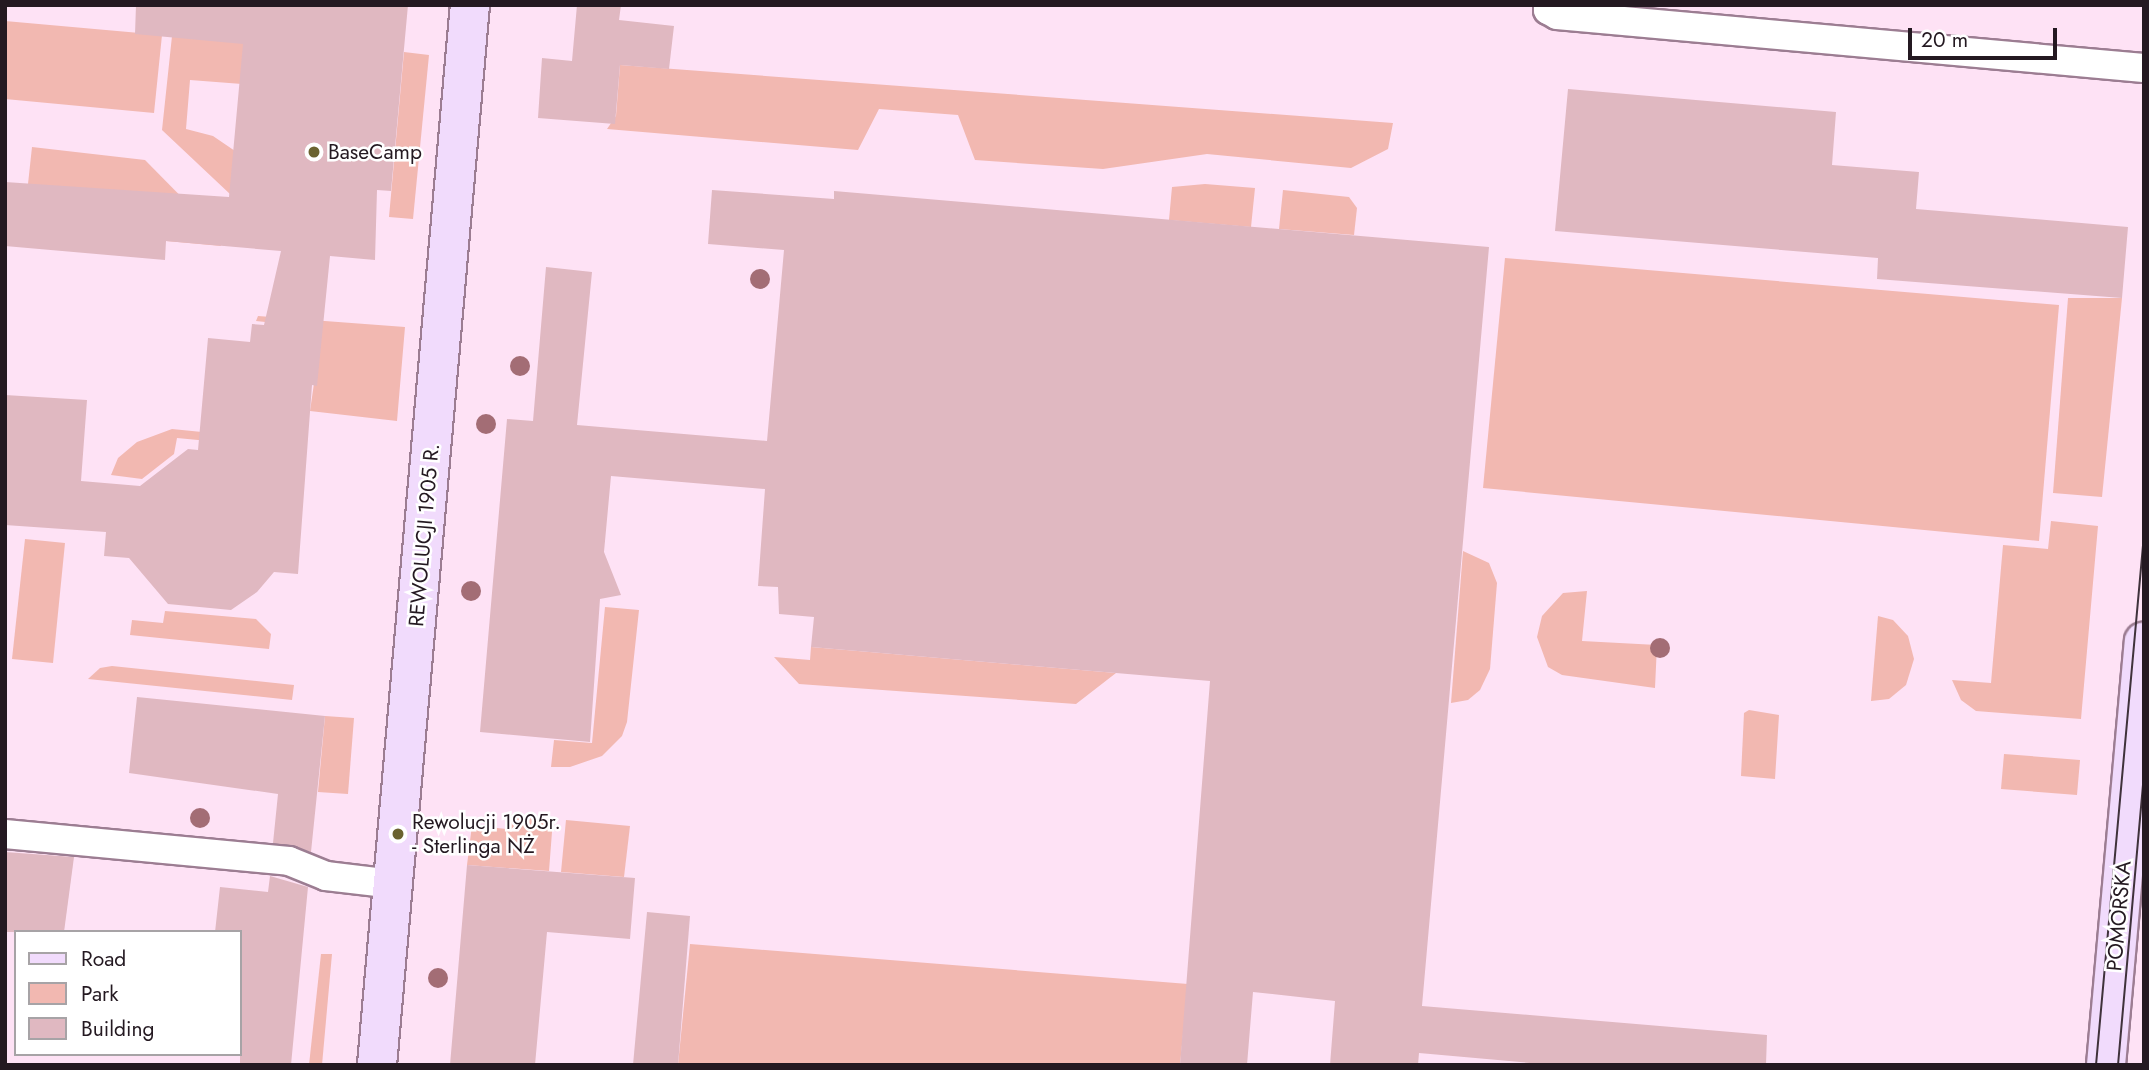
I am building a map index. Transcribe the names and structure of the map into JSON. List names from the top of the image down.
{
  "streets": {
    "street": ["REWOLUCJI 1905 R.", "POMORSKA"]
  },
  "places": ["BaseCamp", "Rewolucji 1905r. - Sterlinga NŻ"],
  "legend": ["Road", "Park", "Building"],
  "scale_bar": "20 m"
}
